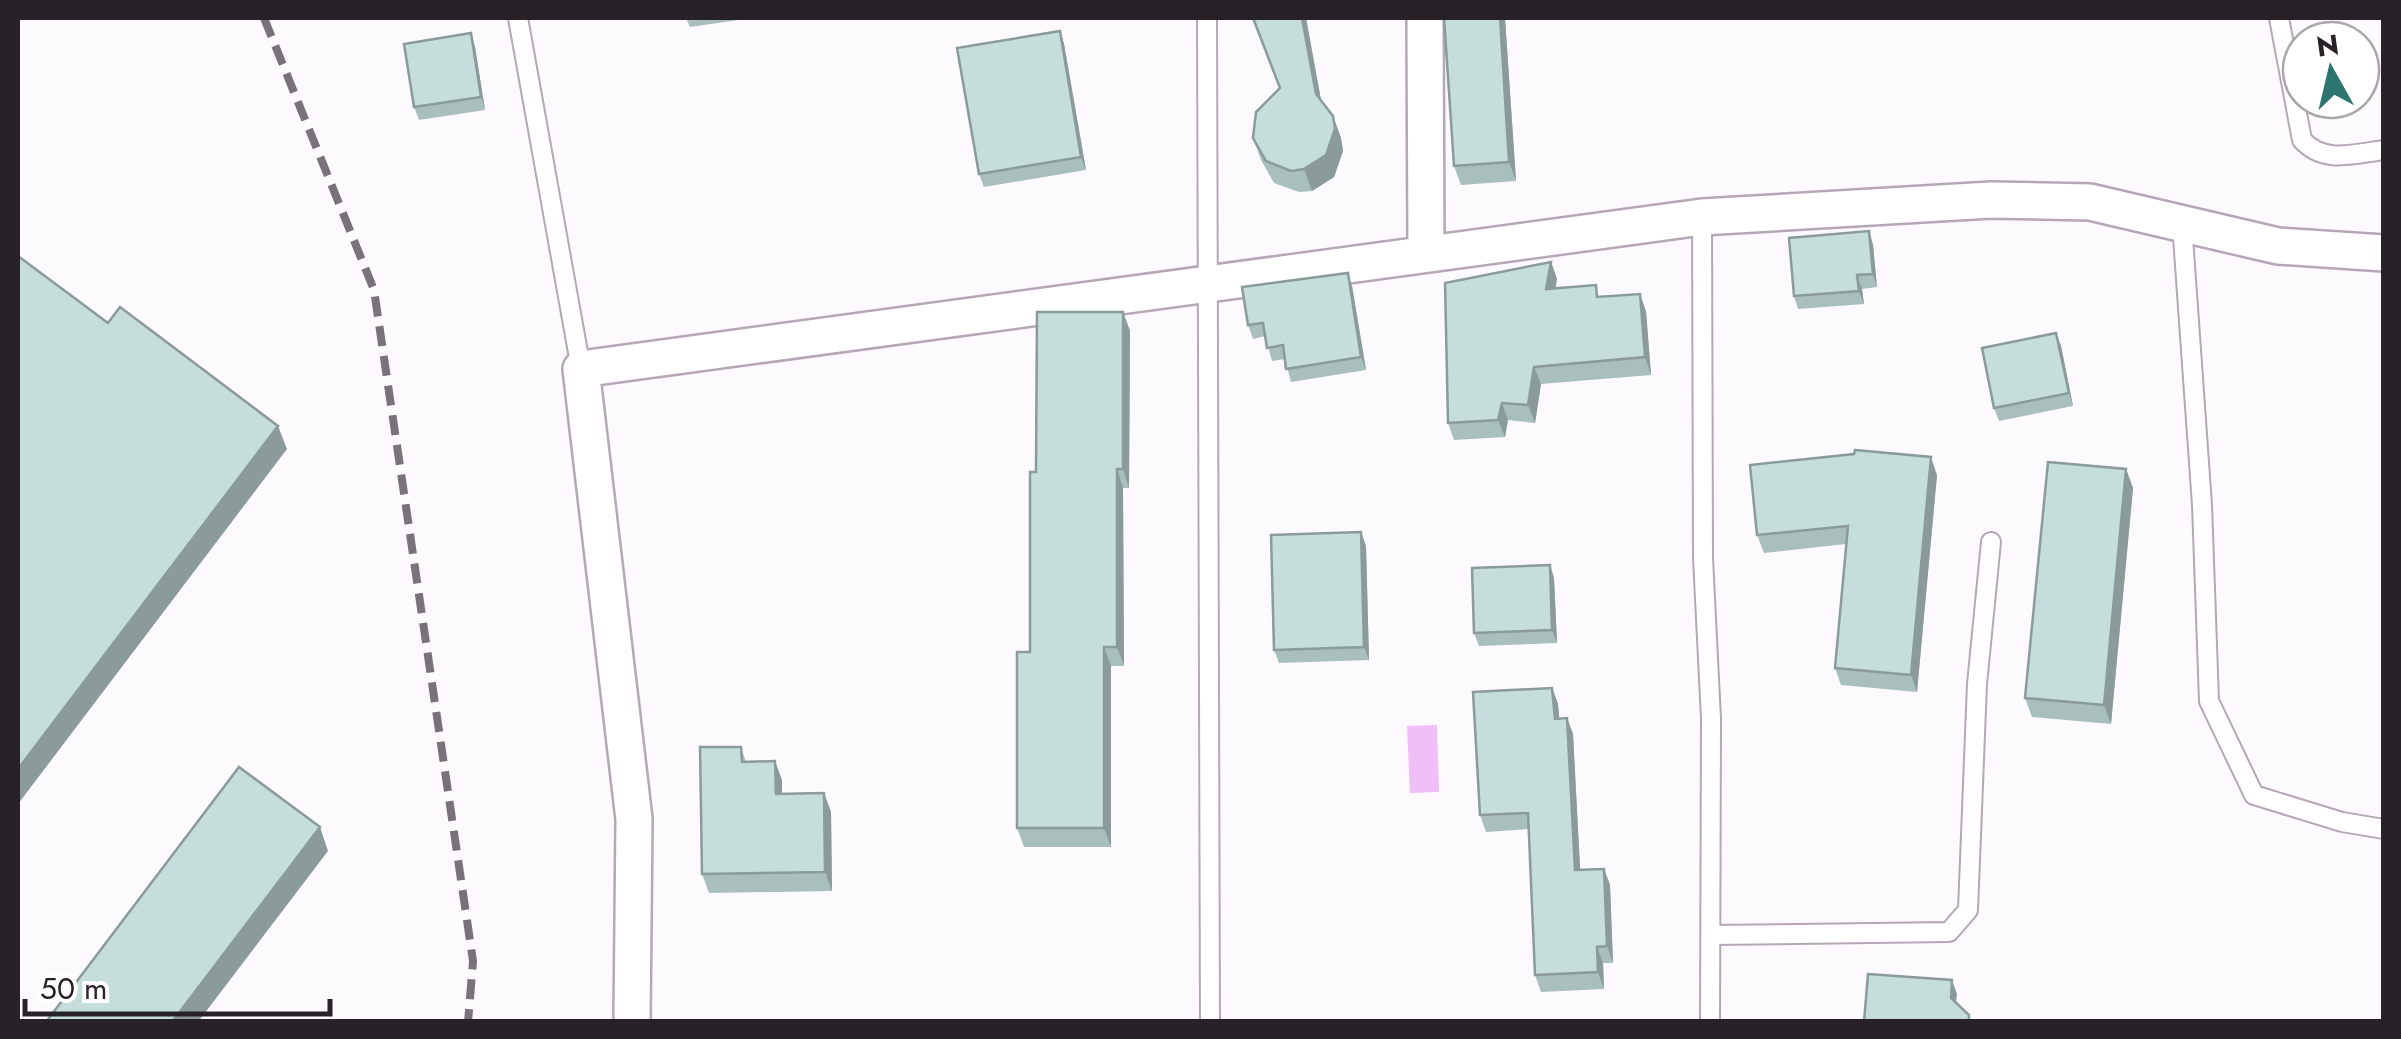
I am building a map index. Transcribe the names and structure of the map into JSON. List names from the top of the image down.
{
  "scale_bar": "50 m",
  "north": "top"
}
